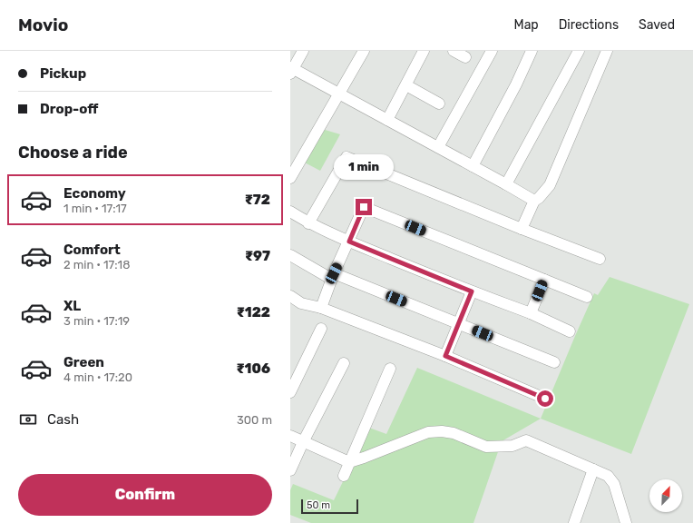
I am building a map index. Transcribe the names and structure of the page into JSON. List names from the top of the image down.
{
  "scale_bar": "50 m",
  "north": "top right",
  "page": {
    "header": "Movio",
    "nav": ["Map", "Directions", "Saved"],
    "banner": ["Pickup", "Drop-off"],
    "heading": "Choose a ride",
    "bubble": "1 min",
    "list": [
      {
        "name": "Economy",
        "note": "1 min · 17:17",
        "value": "₹72"
      },
      {
        "name": "Comfort",
        "note": "2 min · 17:18",
        "value": "₹97"
      },
      {
        "name": "XL",
        "note": "3 min · 17:19",
        "value": "₹122"
      },
      {
        "name": "Green",
        "note": "4 min · 17:20",
        "value": "₹106"
      }
    ],
    "pay": ["Cash", "300 m"],
    "buttons": "Confirm",
    "scale": "50 m"
  }
}
